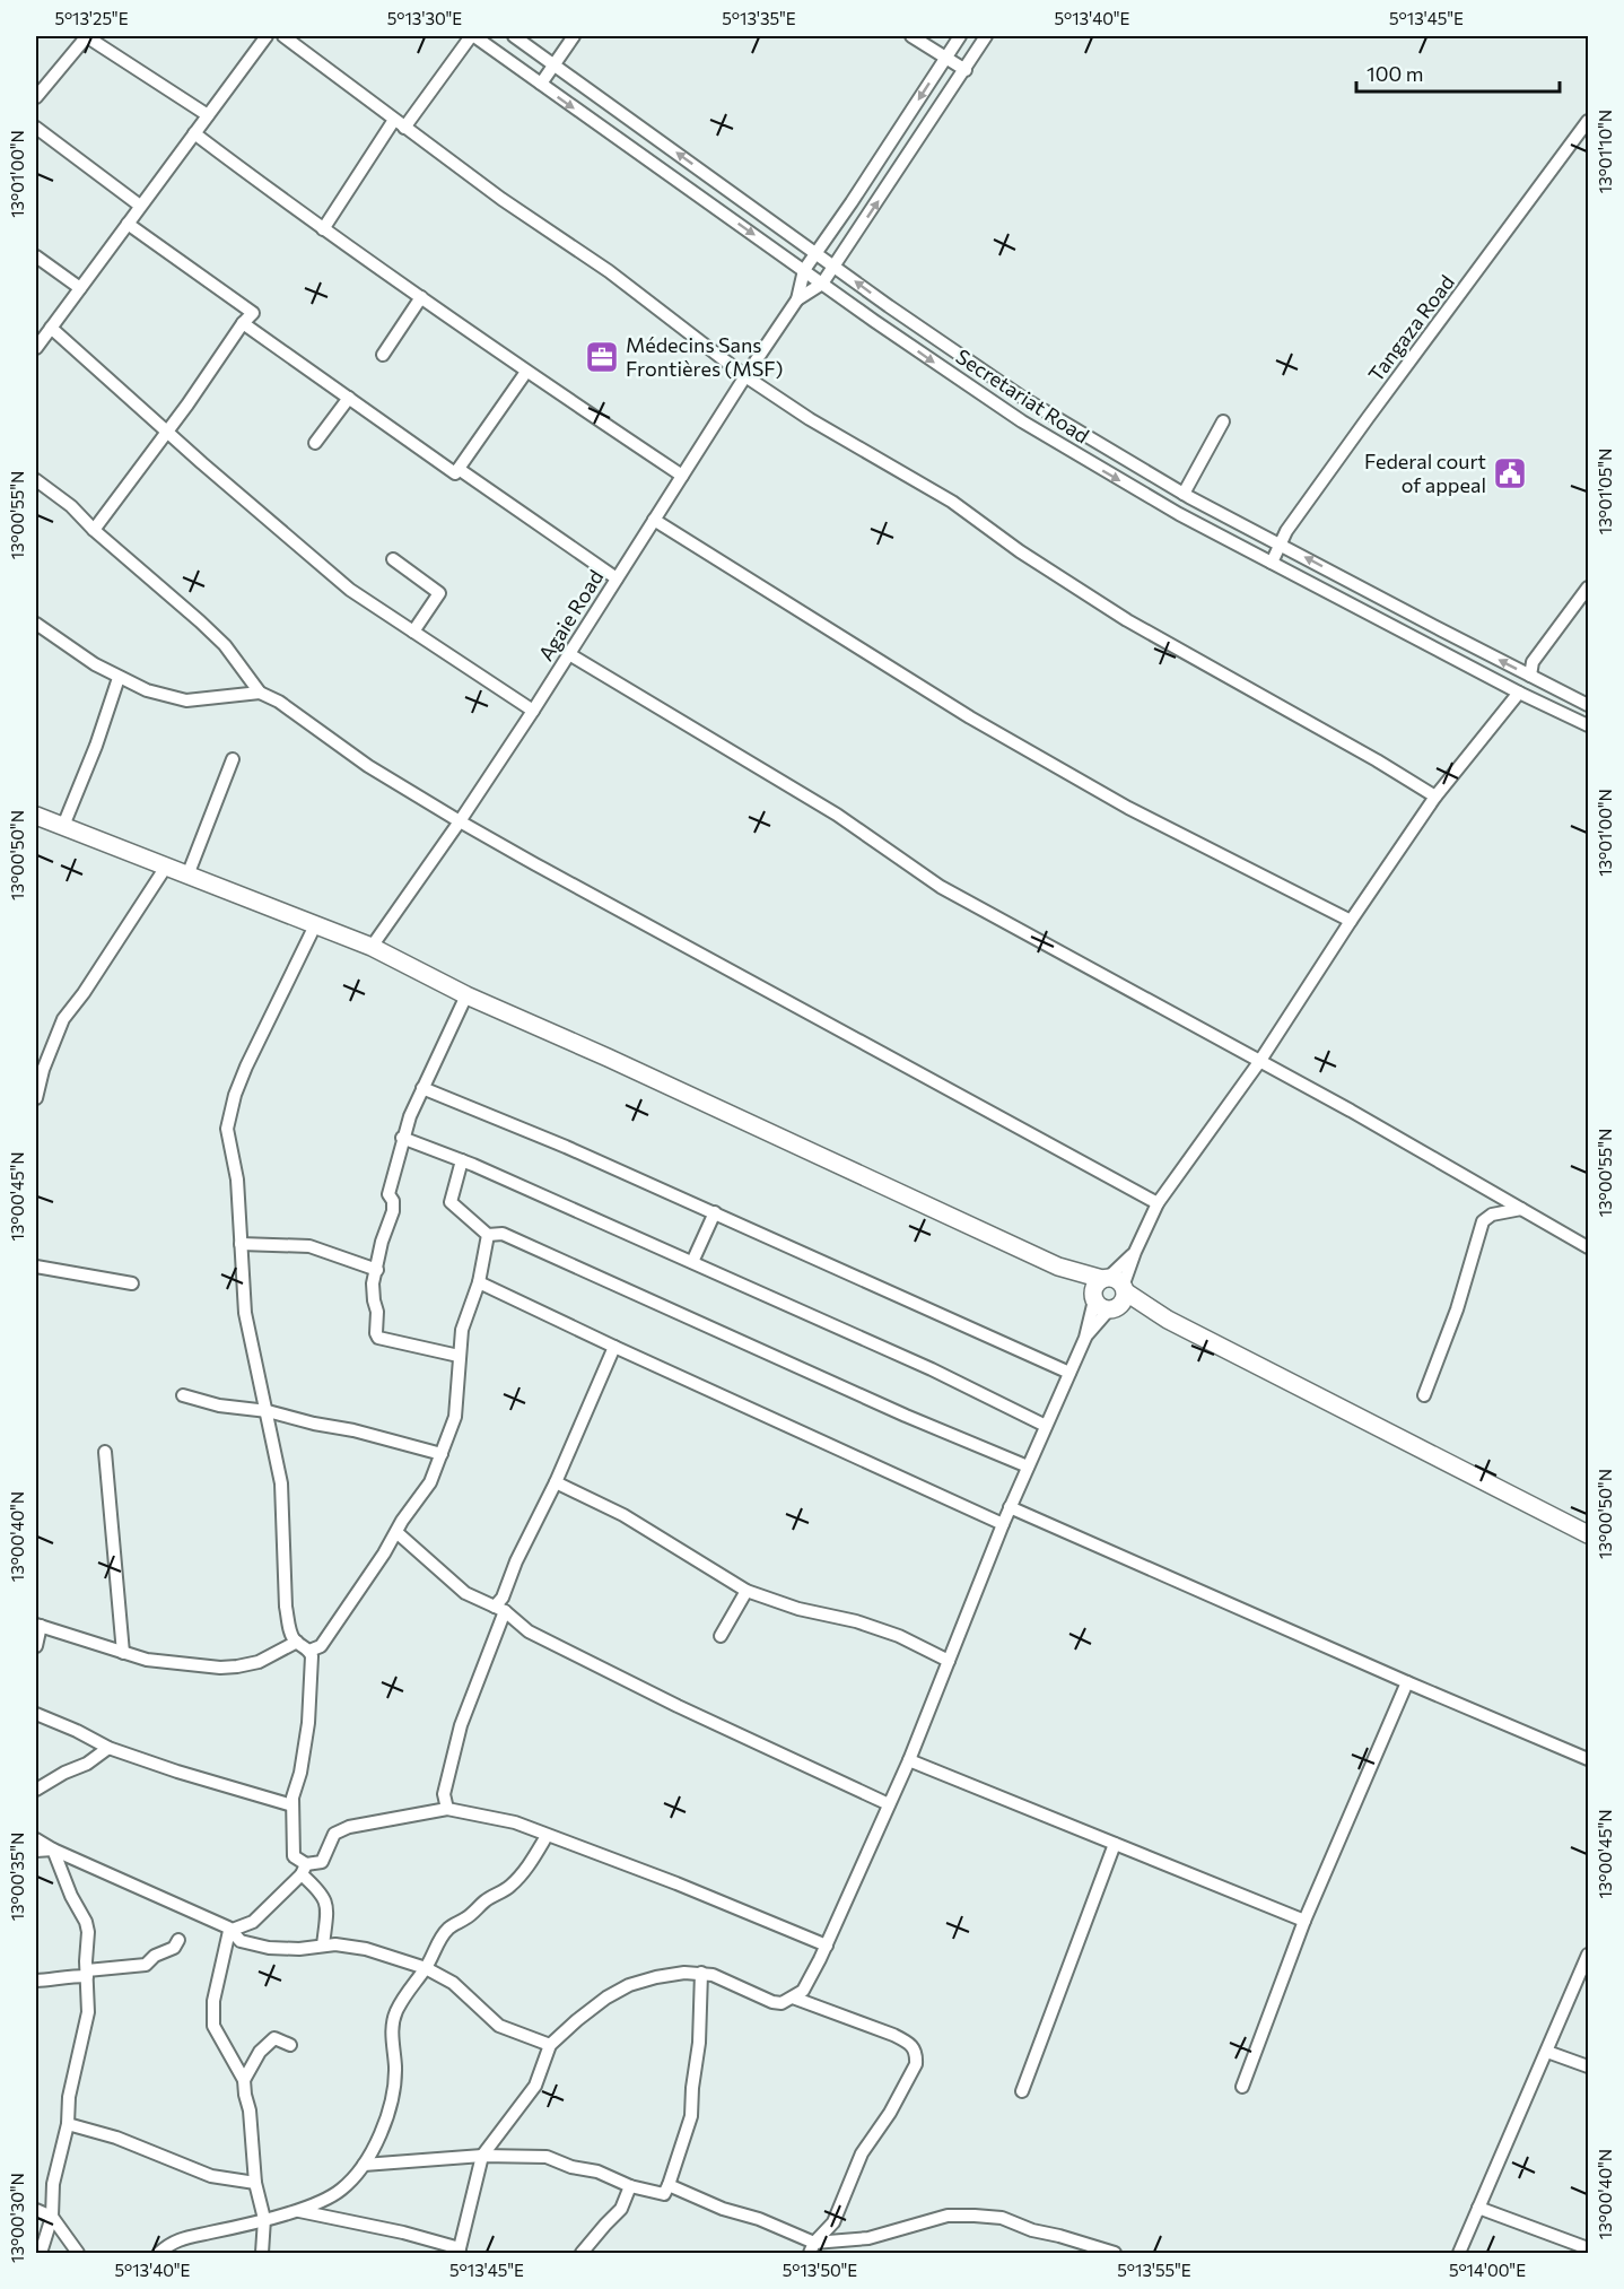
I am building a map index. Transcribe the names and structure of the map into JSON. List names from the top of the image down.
{
  "streets": {
    "street": ["Tangaza Road", "Secretariat Road", "Agaie Road"]
  },
  "crossings": [
    ["Tangaza Road", "Secretariat Road"]
  ],
  "places": {
    "office": ["Médecins Sans Frontières (MSF)"],
    "public building": ["Federal court of appeal"]
  },
  "scale_bar": "100 m",
  "coordinates": [
    "5°13'25\"E",
    "5°13'30\"E",
    "5°13'35\"E",
    "5°13'40\"E",
    "5°13'45\"E",
    "13°01'10\"N",
    "13°01'00\"N",
    "13°01'05\"N",
    "13°00'55\"N",
    "13°00'50\"N",
    "13°00'45\"N",
    "13°00'40\"N",
    "13°00'35\"N",
    "13°00'30\"N",
    "5°13'50\"E",
    "5°13'55\"E",
    "5°14'00\"E"
  ]
}
